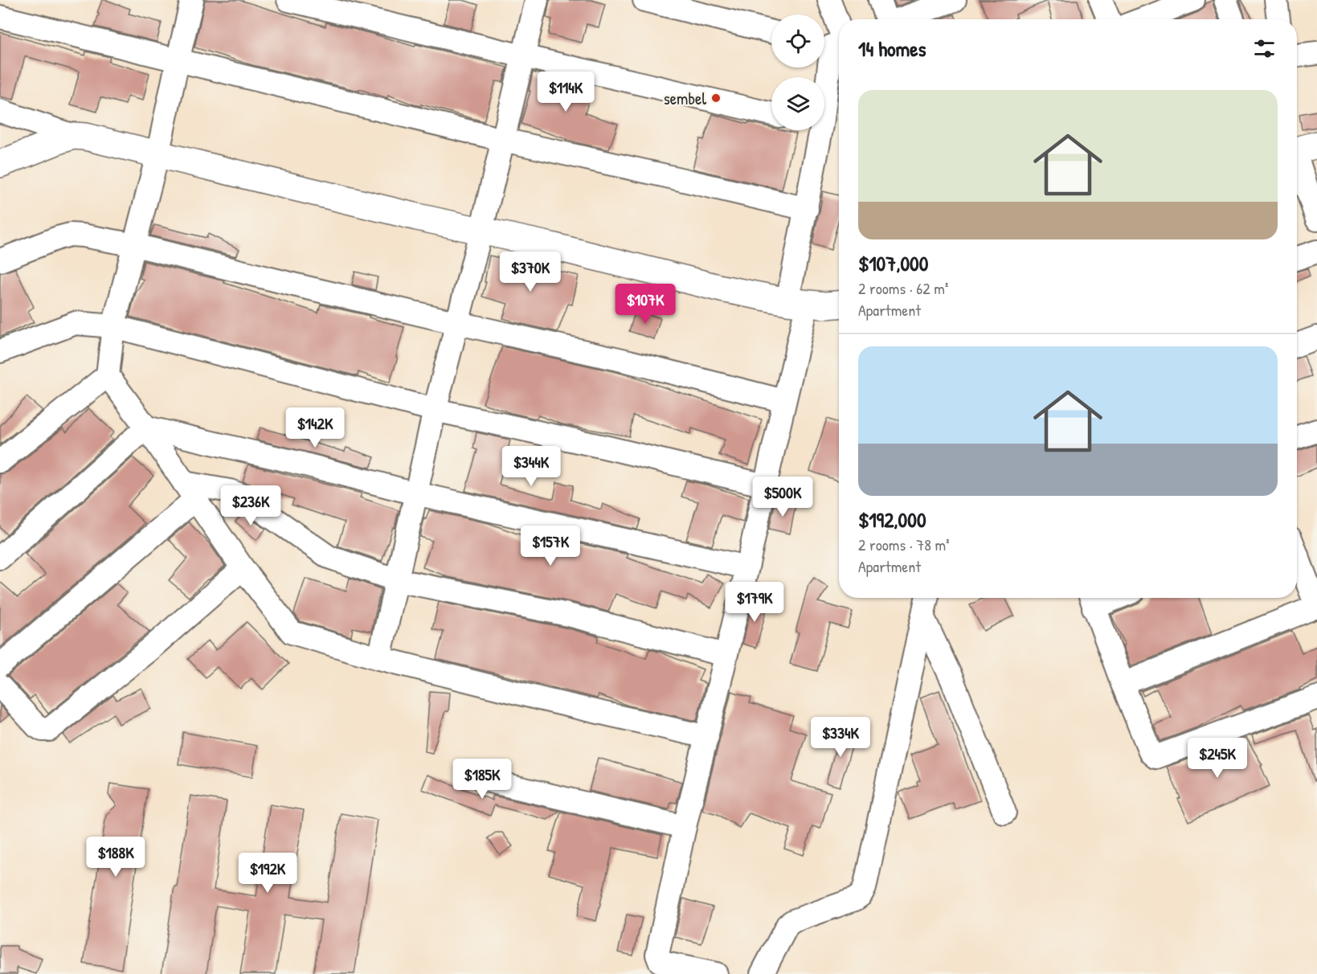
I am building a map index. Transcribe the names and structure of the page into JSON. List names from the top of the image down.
{
  "places": ["sembel"],
  "page": {
    "heading": "14 homes",
    "price": [
      "$114K",
      "$370K",
      "$107K",
      "$142K",
      "$344K",
      "$500K",
      "$236K",
      "$157K",
      "$179K",
      "$334K",
      "$245K",
      "$185K",
      "$188K",
      "$192K"
    ],
    "list": [
      {
        "name": "$107,000",
        "note": "2 rooms · 62 m² · Apartment"
      },
      {
        "name": "$192,000",
        "note": "2 rooms · 78 m² · Apartment"
      }
    ]
  }
}
